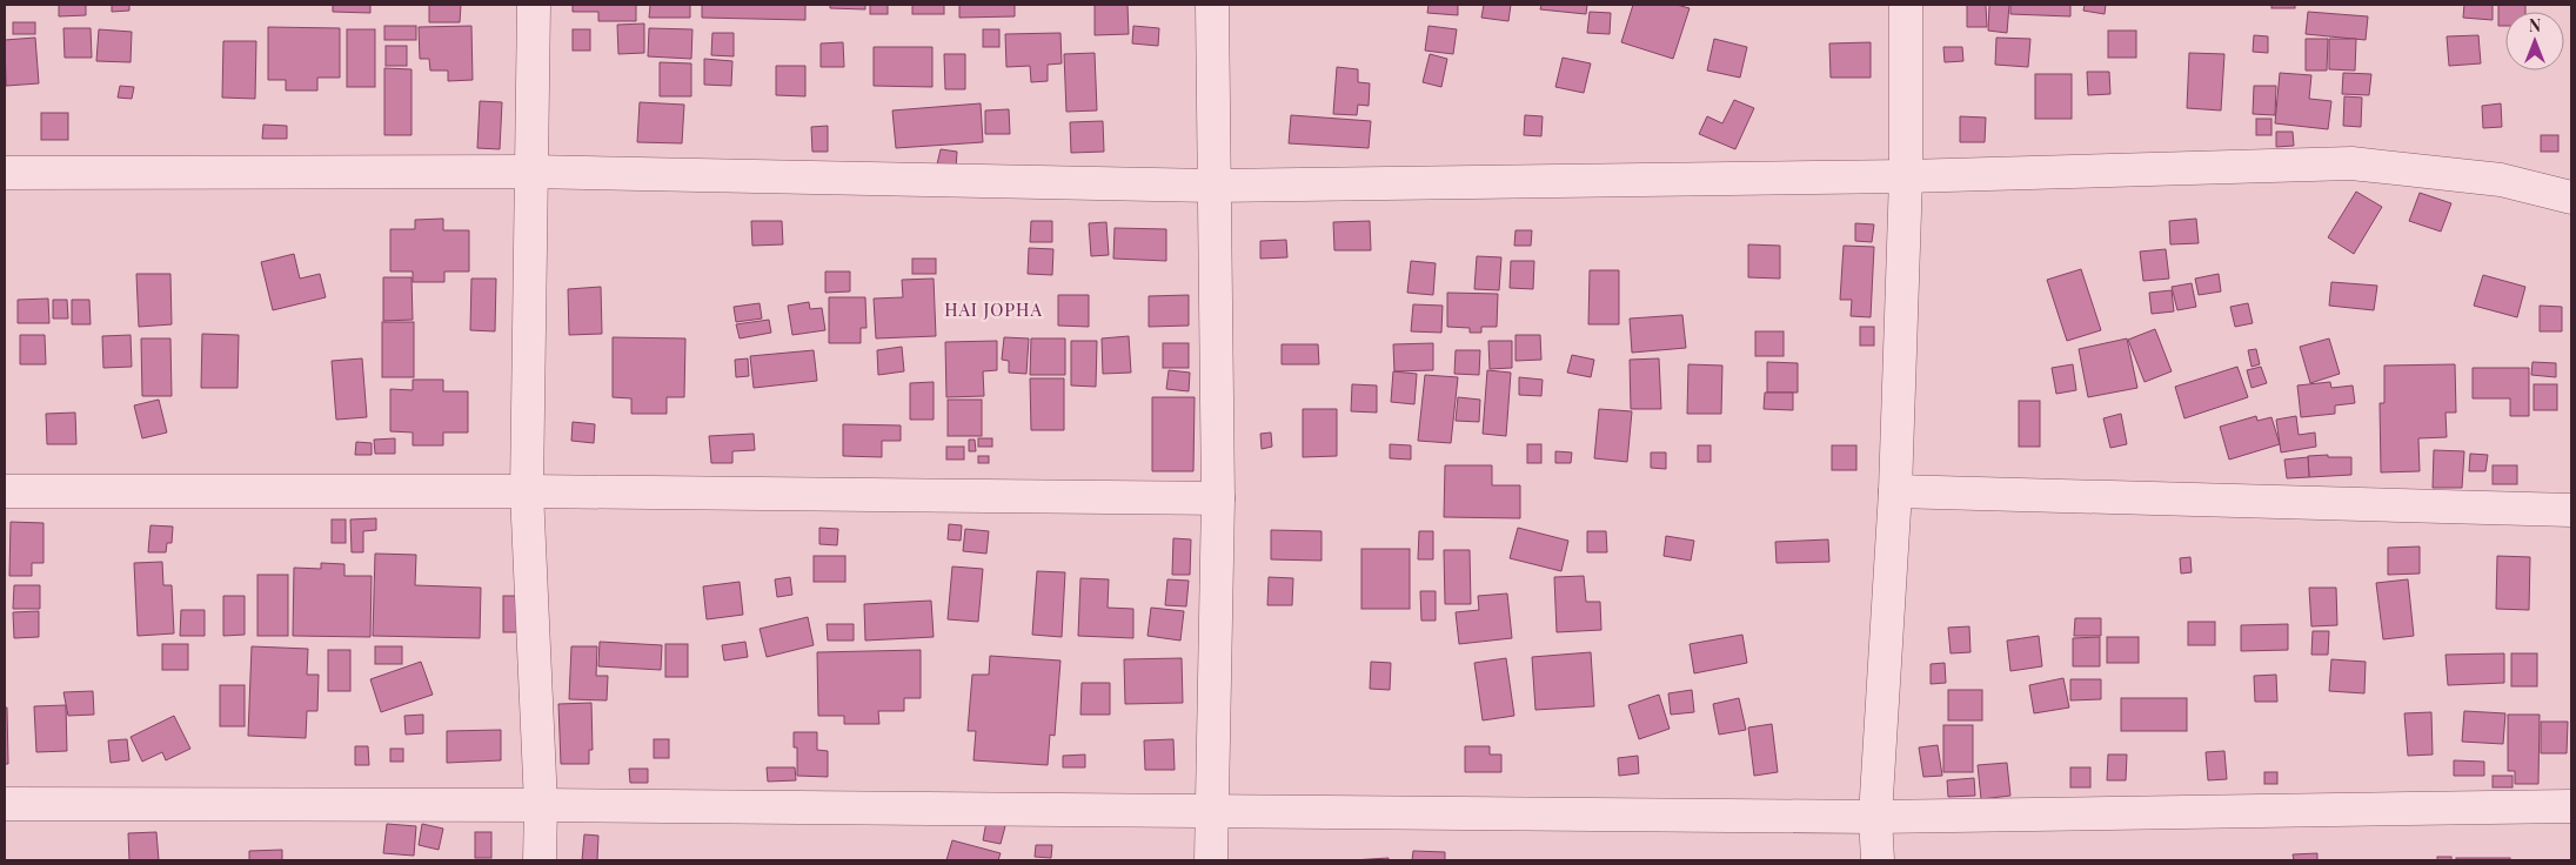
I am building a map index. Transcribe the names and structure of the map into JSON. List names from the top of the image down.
{
  "districts": ["HAI JOPHA"],
  "north": "top"
}
